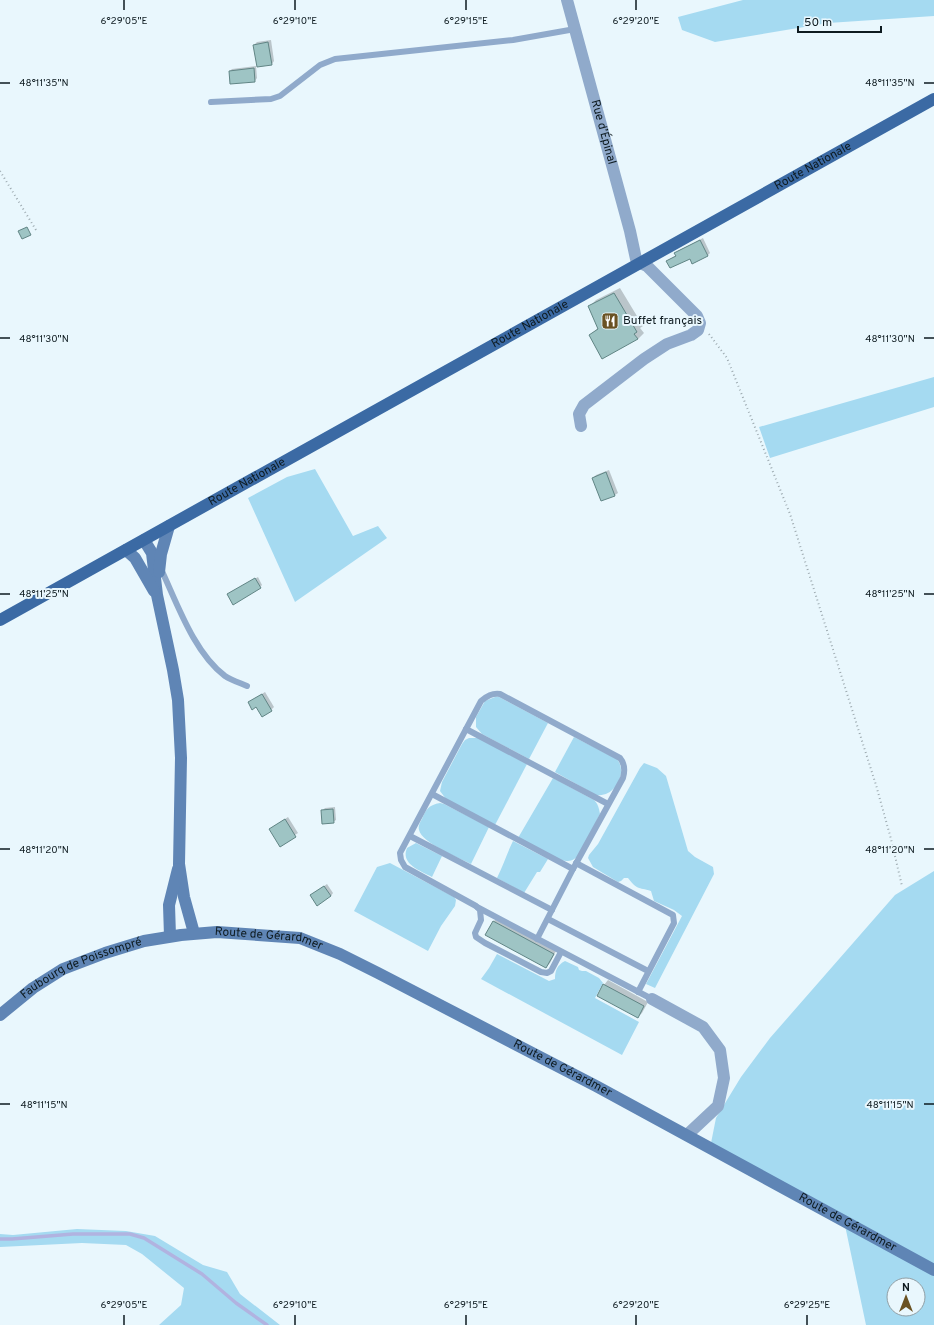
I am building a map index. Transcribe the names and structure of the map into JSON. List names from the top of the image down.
{
  "streets": {
    "main road": ["Route Nationale", "Route de Gérardmer", "Faubourg de Poissompré"],
    "street": ["Rue d’Épinal"]
  },
  "crossings": [
    ["Rue d’Épinal", "Route Nationale"],
    ["Route de Gérardmer", "Faubourg de Poissompré"]
  ],
  "places": {
    "restaurant": ["Buffet français"]
  },
  "scale_bar": "50 m",
  "north": "top",
  "coordinates": [
    "6°29'05\"E",
    "6°29'10\"E",
    "6°29'15\"E",
    "6°29'20\"E",
    "48°11'35\"N",
    "48°11'30\"N",
    "48°11'25\"N",
    "48°11'20\"N",
    "48°11'15\"N",
    "6°29'25\"E"
  ]
}
